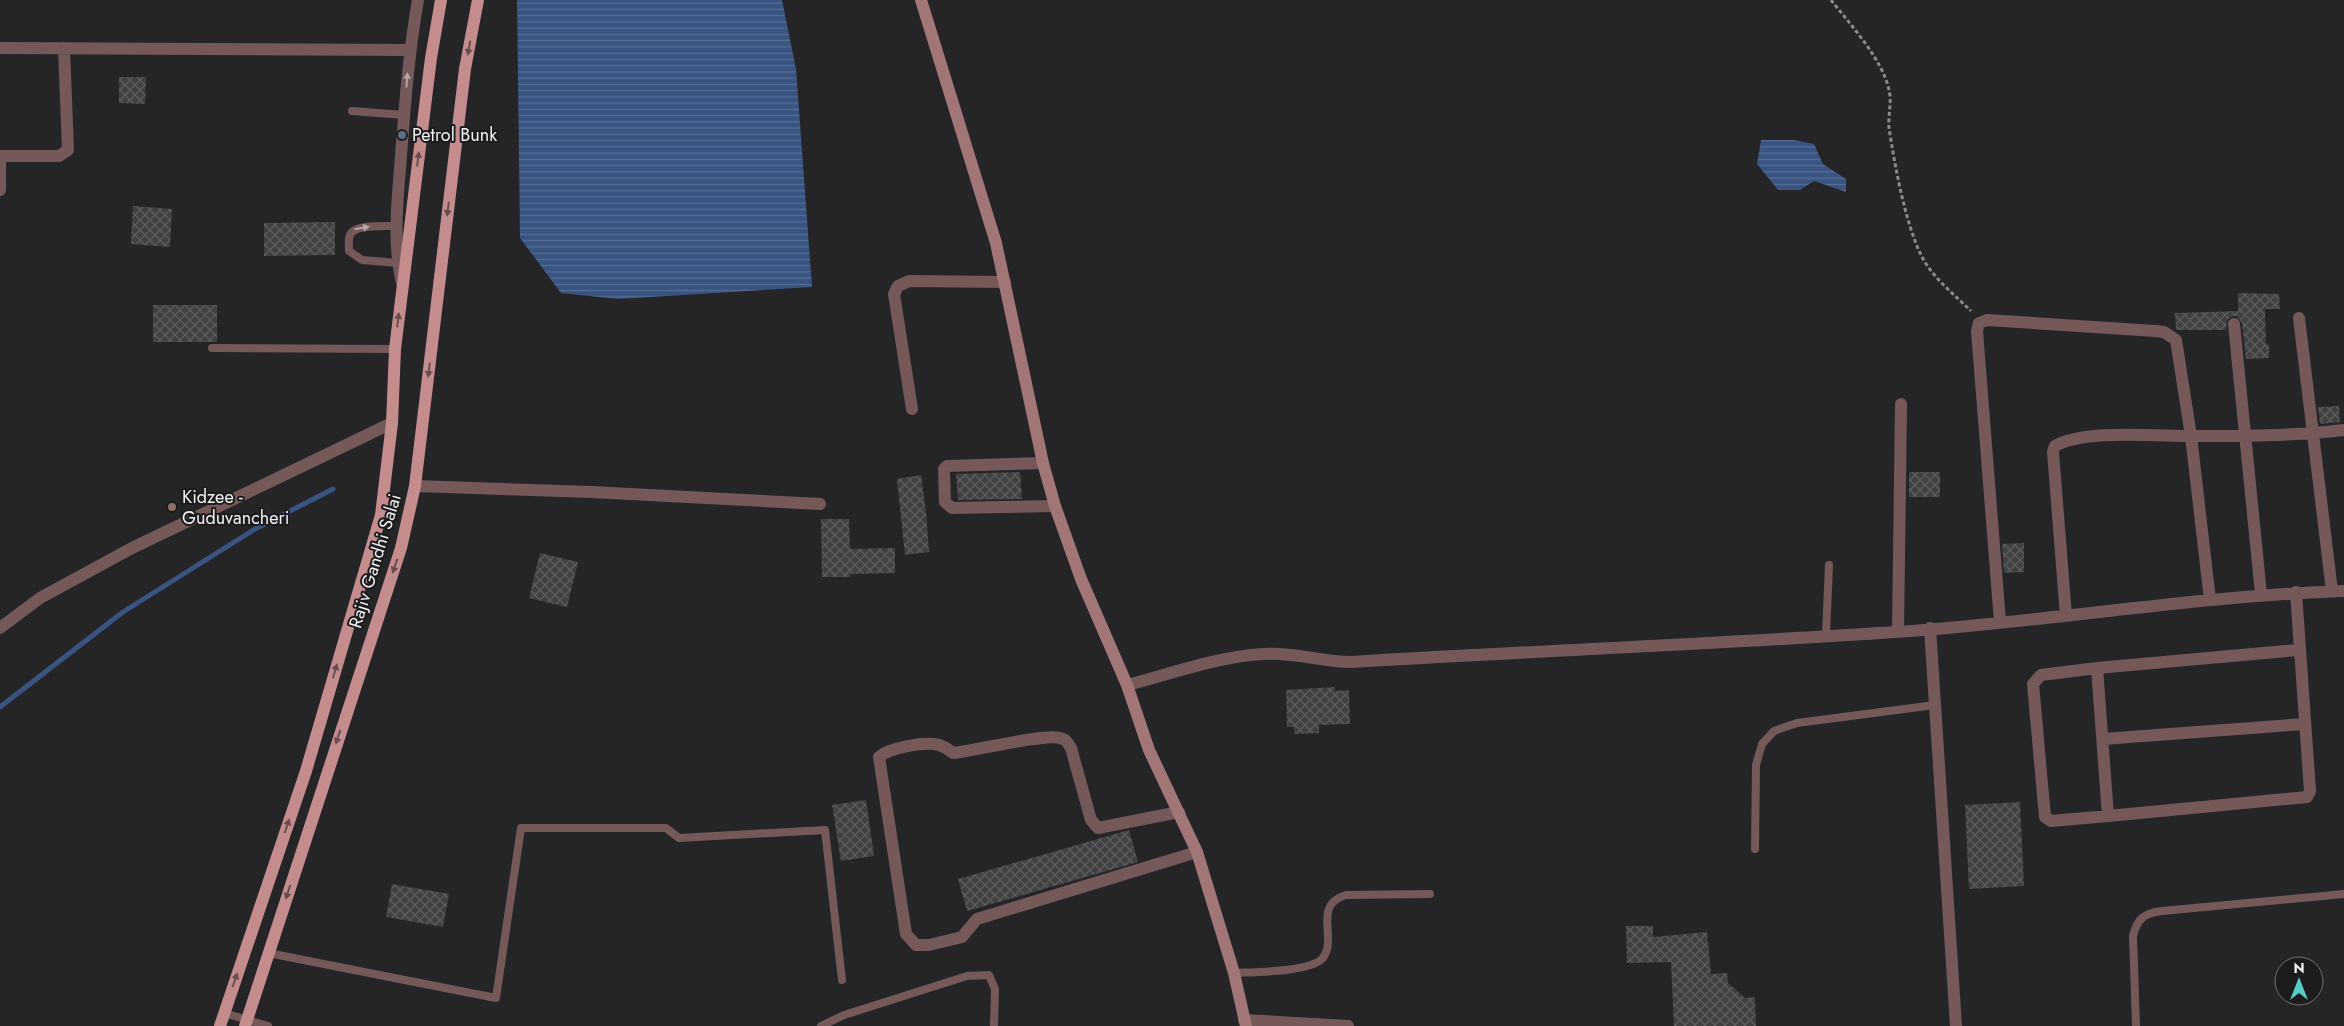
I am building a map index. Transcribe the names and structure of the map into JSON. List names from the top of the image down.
{
  "streets": {
    "main road": ["Rajiv Gandhi Salai"]
  },
  "places": ["Petrol Bunk", "Kidzee - Guduvancheri"],
  "north": "top"
}
